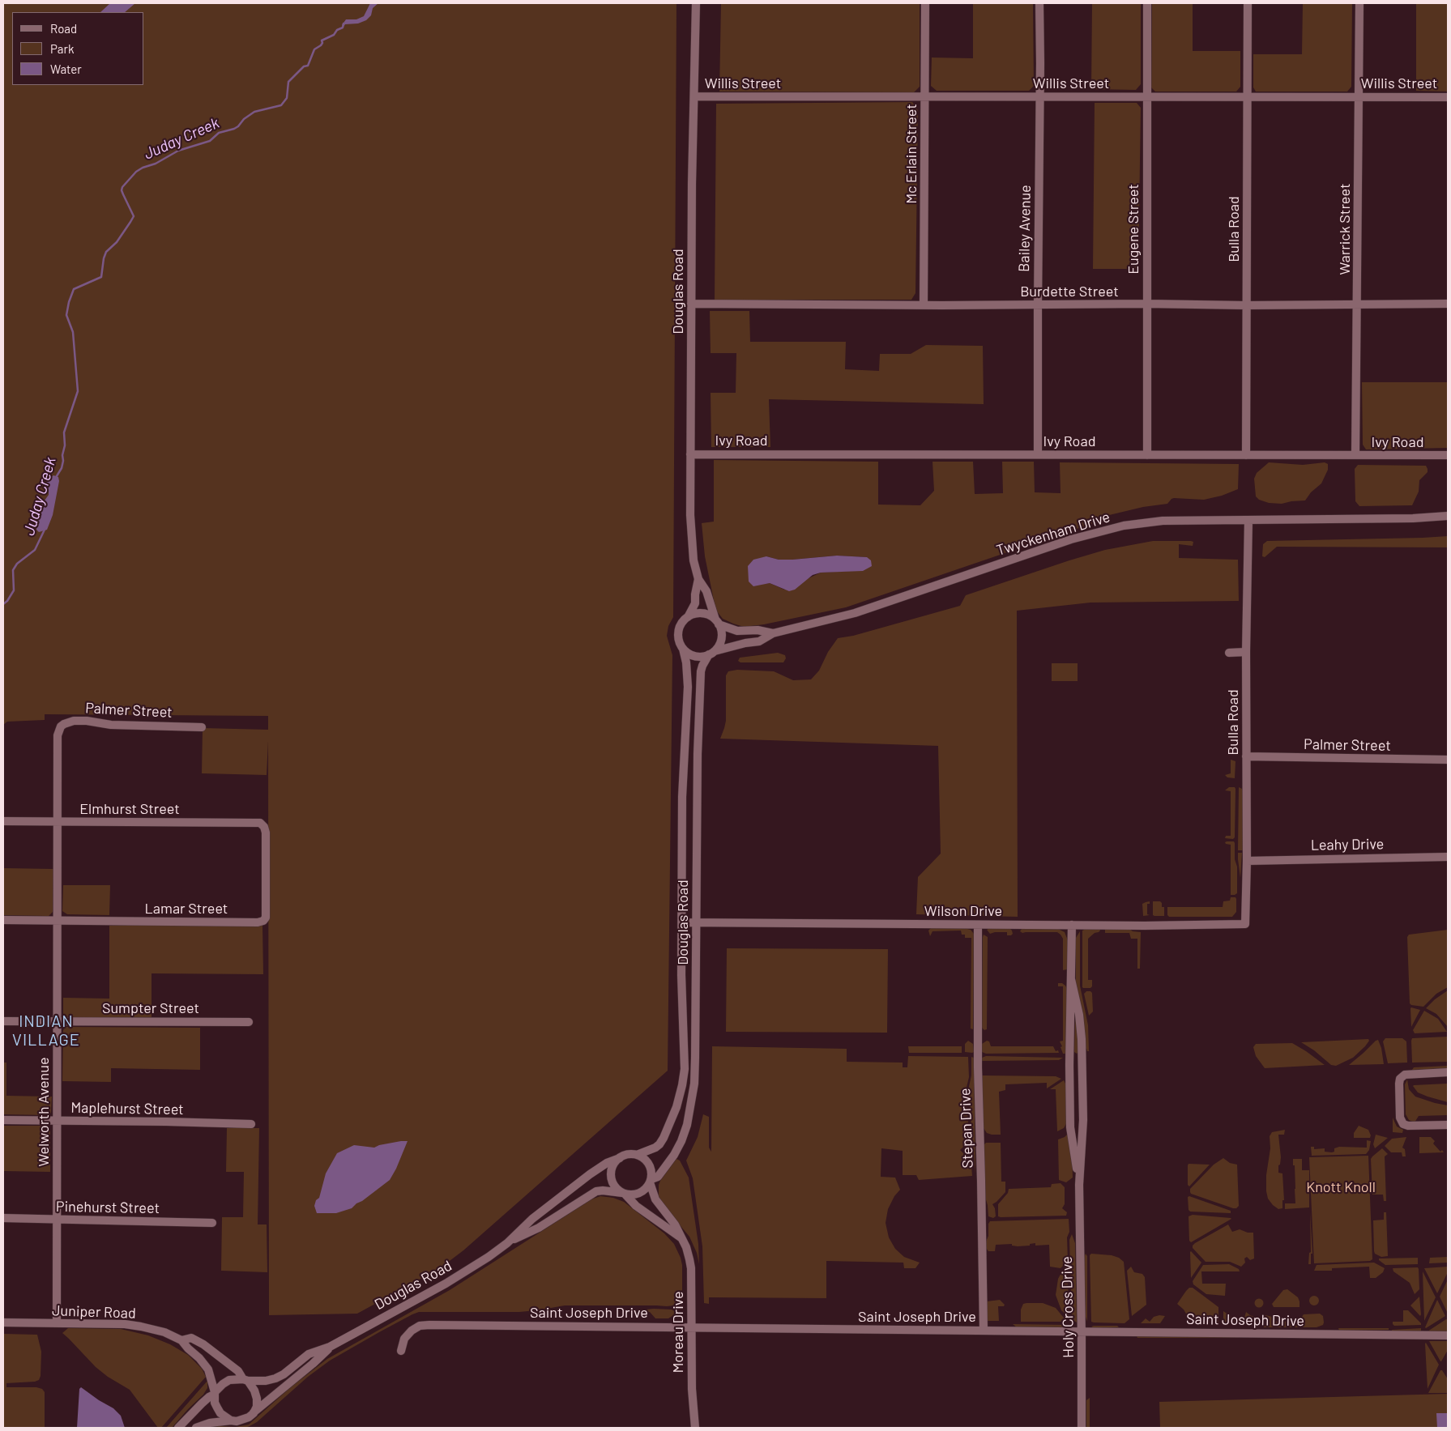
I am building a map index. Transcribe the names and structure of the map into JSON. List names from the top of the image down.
{
  "streets": {
    "street": [
      "Willis Street",
      "Mc Erlain Street",
      "Bailey Avenue",
      "Eugene Street",
      "Bulla Road",
      "Warrick Street",
      "Douglas Road",
      "Burdette Street",
      "Ivy Road",
      "Twyckenham Drive",
      "Palmer Street",
      "Elmhurst Street",
      "Leahy Drive",
      "Lamar Street",
      "Wilson Drive",
      "Sumpter Street",
      "Maplehurst Street",
      "Welworth Avenue",
      "Stepan Drive",
      "Pinehurst Street",
      "Holy Cross Drive",
      "Juniper Road",
      "Saint Joseph Drive",
      "Moreau Drive"
    ]
  },
  "crossings": [
    ["Willis Street", "Mc Erlain Street"],
    ["Willis Street", "Bailey Avenue"],
    ["Willis Street", "Eugene Street"],
    ["Willis Street", "Bulla Road"],
    ["Willis Street", "Warrick Street"],
    ["Willis Street", "Douglas Road"],
    ["Mc Erlain Street", "Burdette Street"],
    ["Bailey Avenue", "Burdette Street"],
    ["Bailey Avenue", "Ivy Road"],
    ["Eugene Street", "Burdette Street"],
    ["Eugene Street", "Ivy Road"],
    ["Bulla Road", "Burdette Street"],
    ["Bulla Road", "Ivy Road"],
    ["Bulla Road", "Twyckenham Drive"],
    ["Bulla Road", "Palmer Street"],
    ["Bulla Road", "Leahy Drive"],
    ["Bulla Road", "Wilson Drive"],
    ["Warrick Street", "Burdette Street"],
    ["Warrick Street", "Ivy Road"],
    ["Douglas Road", "Burdette Street"],
    ["Douglas Road", "Ivy Road"],
    ["Douglas Road", "Twyckenham Drive"],
    ["Douglas Road", "Wilson Drive"],
    ["Douglas Road", "Juniper Road"],
    ["Douglas Road", "Moreau Drive"],
    ["Palmer Street", "Welworth Avenue"],
    ["Elmhurst Street", "Lamar Street"],
    ["Elmhurst Street", "Welworth Avenue"],
    ["Lamar Street", "Welworth Avenue"],
    ["Wilson Drive", "Stepan Drive"],
    ["Wilson Drive", "Holy Cross Drive"],
    ["Sumpter Street", "Welworth Avenue"],
    ["Maplehurst Street", "Welworth Avenue"],
    ["Welworth Avenue", "Pinehurst Street"],
    ["Welworth Avenue", "Juniper Road"],
    ["Stepan Drive", "Saint Joseph Drive"],
    ["Holy Cross Drive", "Saint Joseph Drive"],
    ["Saint Joseph Drive", "Moreau Drive"]
  ],
  "districts": ["INDIAN VILLAGE"],
  "water": ["Juday Creek"],
  "parks": ["Knott Knoll"],
  "legend": ["Road", "Park", "Water"]
}
